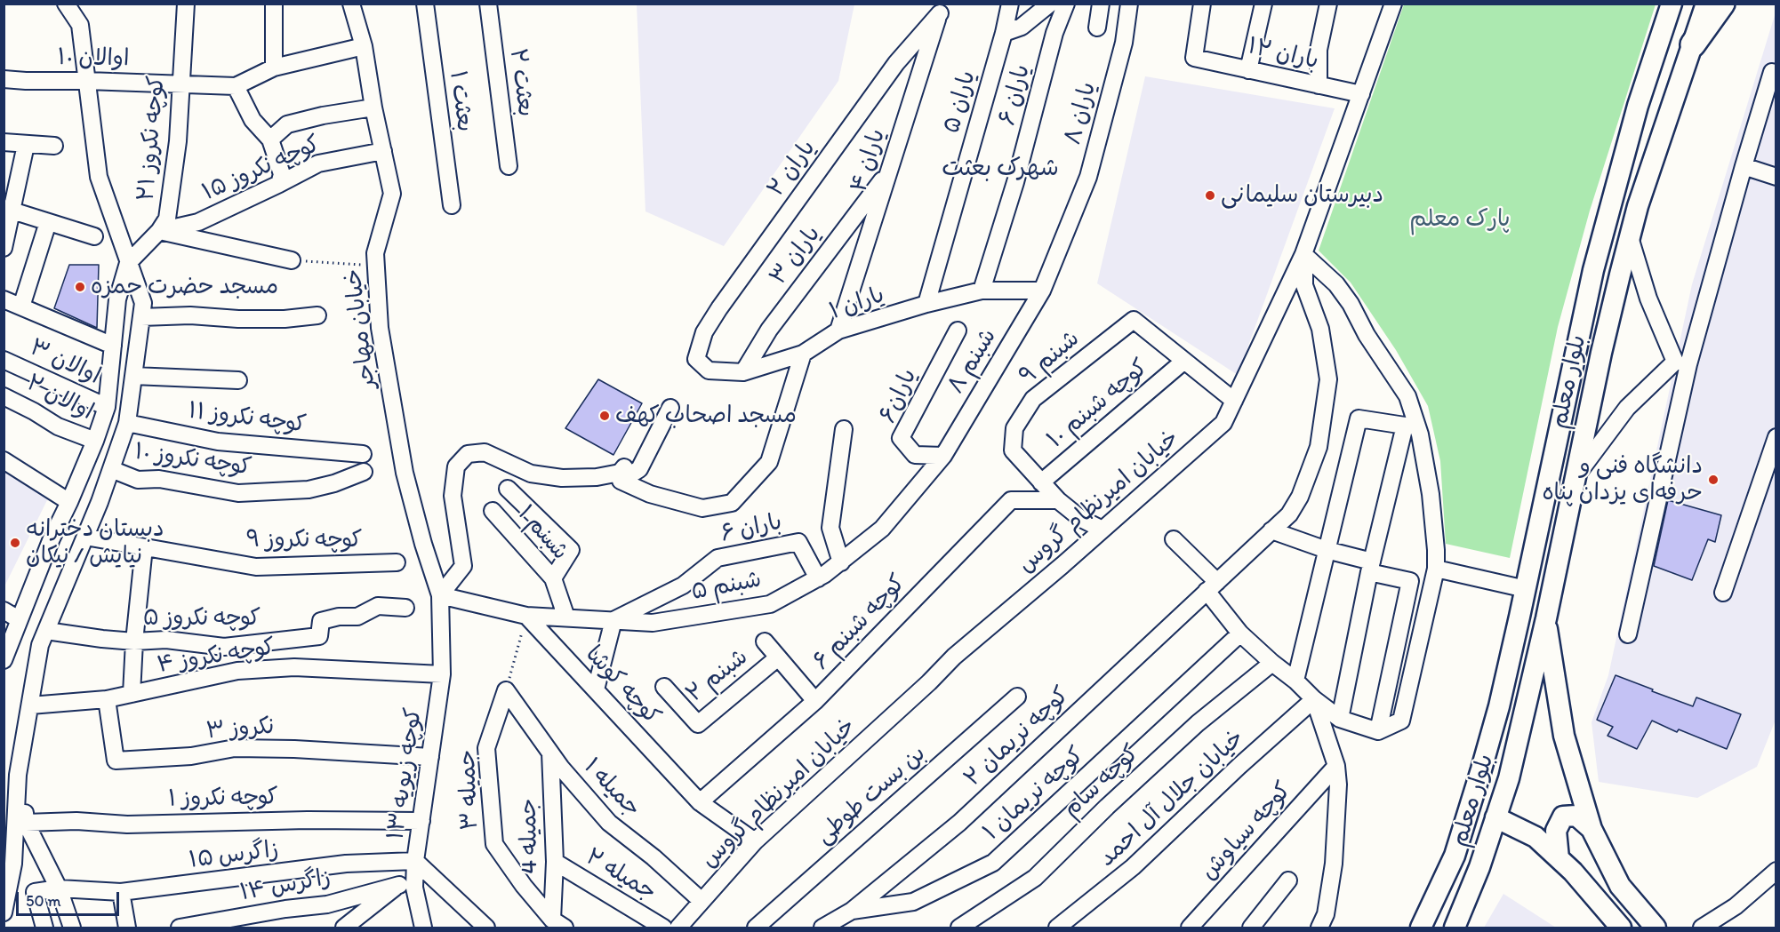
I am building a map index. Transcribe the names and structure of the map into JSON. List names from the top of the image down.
{
  "streets": {
    "main road": ["بلوار معلم"],
    "street": [
      "باران ۱۲",
      "اوالان ۱۰",
      "بعثت ۲",
      "یاران ۶",
      "بعثت ۱",
      "یاران ۵",
      "یاران ۸",
      "کوچه نکروز ۲۱",
      "یاران ۴",
      "کوچه نکروز ۱۵",
      "یاران ۲",
      "یاران ۳",
      "یاران ۱",
      "خیابان مهاجر",
      "شبنم ۹",
      "شبنم ۸",
      "اوالان ۳",
      "یاران۶",
      "اوالان ۲",
      "کوچه شبنم ۱۰",
      "کوچه نکروز ۱۱",
      "کوچه نکروز ۱۰",
      "خیابان امیرنظام گروس",
      "باران ۶",
      "شبنم ۱",
      "کوچه نکروز ۹",
      "شبنم ۵",
      "کوچه نکروز ۵",
      "کوچه شبنم ۶",
      "کوچه نکروز ۴",
      "شبنم ۲",
      "کوچه کوشا",
      "نکروز ۳",
      "کوچه نریمان ۲",
      "کوچه زیویه ۱۳",
      "کوچه سام",
      "جمیله ۱",
      "جمیله ۳",
      "کوچه نریمان ۱",
      "بن بست طوطی",
      "کوچه نکروز ۱",
      "خیابان جلال آل احمد",
      "کوچه سیاوش",
      "جمیله 4",
      "زاگرس ۱۵",
      "جمیله ۲",
      "زاگرس ۱۴"
    ]
  },
  "crossings": [
    ["باران ۱۲", "خیابان امیرنظام گروس"],
    ["اوالان ۱۰", "کوچه نکروز ۲۱"],
    ["یاران ۶", "یاران ۱"],
    ["یاران ۵", "یاران ۱"],
    ["یاران ۸", "یاران ۱"],
    ["یاران ۸", "شبنم ۸"],
    ["کوچه نکروز ۲۱", "کوچه نکروز ۱۵"],
    ["یاران ۴", "یاران ۲"],
    ["یاران ۴", "یاران ۳"],
    ["یاران ۴", "یاران ۱"],
    ["کوچه نکروز ۱۵", "خیابان مهاجر"],
    ["یاران ۲", "یاران ۱"],
    ["یاران ۳", "یاران ۱"],
    ["یاران ۱", "شبنم ۸"],
    ["خیابان مهاجر", "کوچه زیویه ۱۳"],
    ["شبنم ۹", "کوچه شبنم ۱۰"],
    ["شبنم ۹", "خیابان امیرنظام گروس"],
    ["شبنم ۹", "کوچه شبنم ۶"],
    ["شبنم ۸", "یاران۶"],
    ["شبنم ۸", "شبنم ۵"],
    ["یاران۶", "شبنم ۵"],
    ["خیابان امیرنظام گروس", "کوچه کوشا"],
    ["خیابان امیرنظام گروس", "کوچه نریمان ۲"],
    ["خیابان امیرنظام گروس", "جمیله ۱"],
    ["باران ۶", "شبنم ۵"],
    ["شبنم ۱", "شبنم ۵"],
    ["شبنم ۵", "کوچه کوشا"],
    ["کوچه شبنم ۶", "کوچه کوشا"],
    ["کوچه نکروز ۴", "نکروز ۳"],
    ["کوچه نکروز ۴", "کوچه زیویه ۱۳"],
    ["نکروز ۳", "کوچه زیویه ۱۳"],
    ["کوچه نریمان ۲", "کوچه نریمان ۱"],
    ["کوچه زیویه ۱۳", "کوچه نکروز ۱"],
    ["کوچه زیویه ۱۳", "زاگرس ۱۵"],
    ["جمیله ۱", "جمیله ۳"],
    ["جمیله ۱", "جمیله 4"],
    ["جمیله ۳", "جمیله 4"],
    ["جمیله 4", "جمیله ۲"]
  ],
  "districts": ["شهرک بعثت"],
  "parks": ["پارک معلم"],
  "places": [
    "دبیرستان سلیمانی",
    "مسجد حضرت حمزه",
    "مسجد اصحاب کهف",
    "دانشگاه فنی و حرفه‌ای یزدان پناه",
    "دبستان دخترانه نیایش / نیکان"
  ],
  "scale_bar": "50 m"
}
